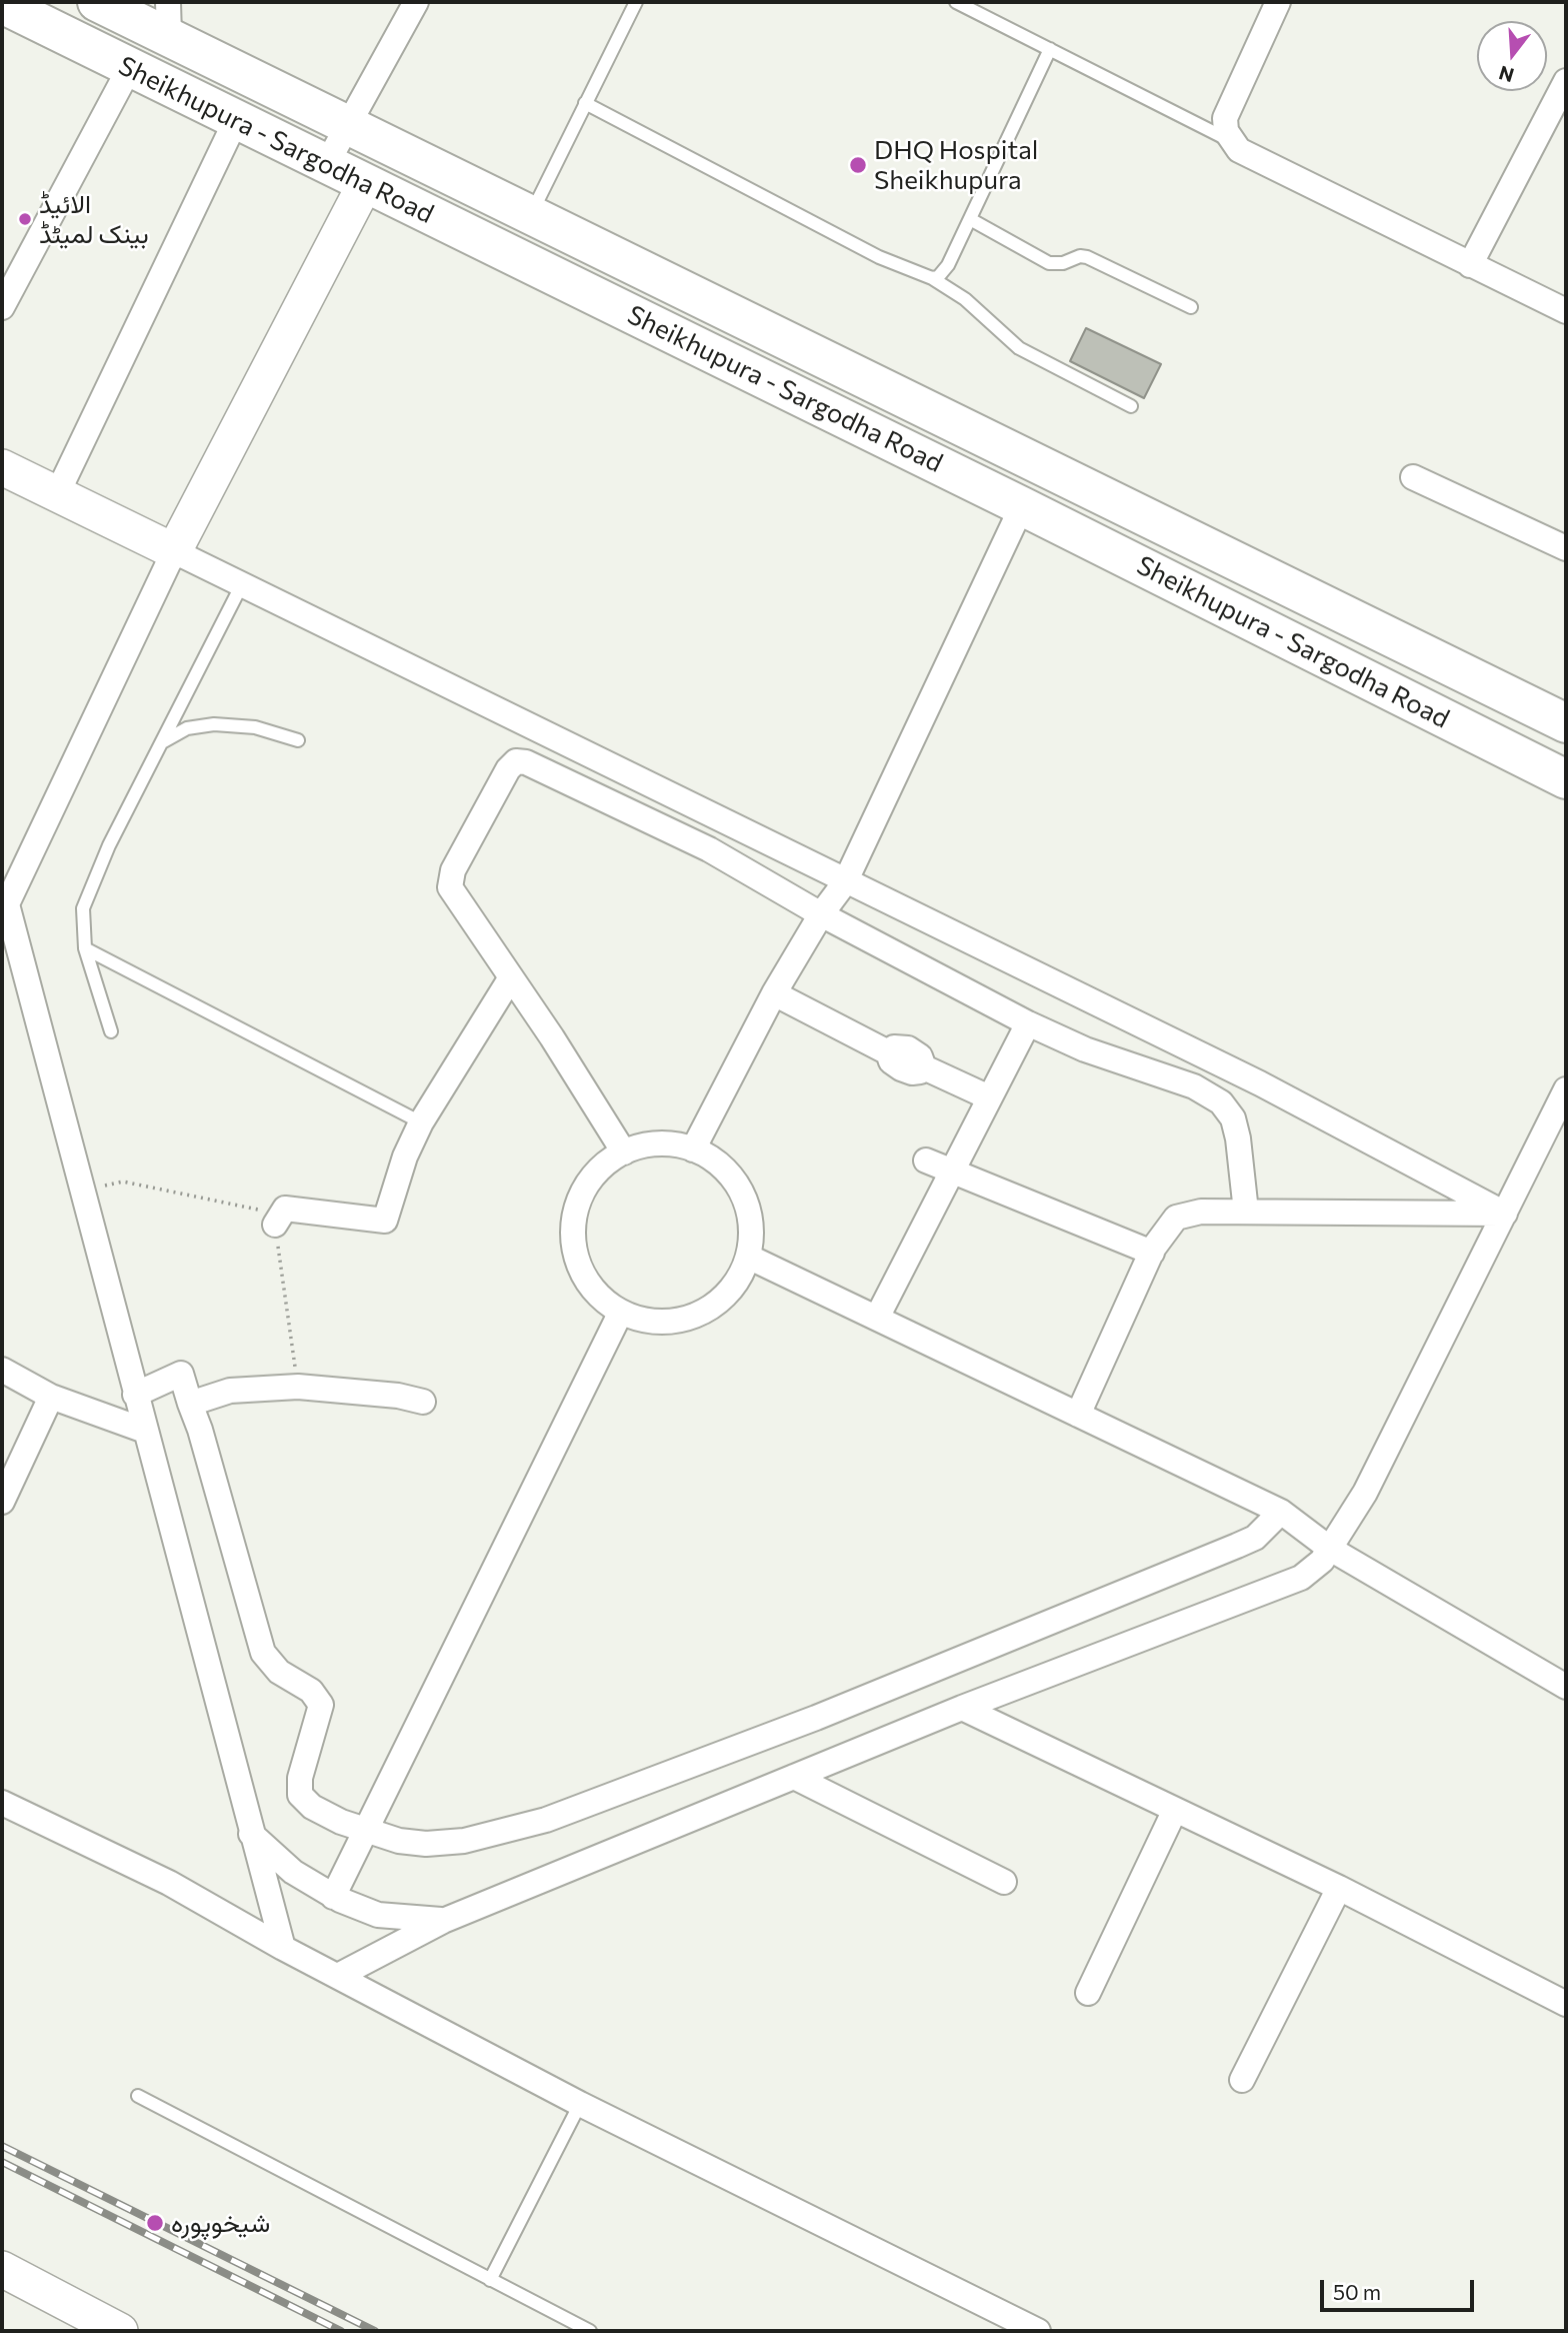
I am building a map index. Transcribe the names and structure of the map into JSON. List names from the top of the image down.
{
  "streets": {
    "highway": ["Sheikhupura - Sargodha Road"]
  },
  "places": ["DHQ Hospital Sheikhupura", "الائیڈ بینک لمیٹڈ", "شیخوپورہ"],
  "scale_bar": "50 m",
  "north": "bottom"
}
